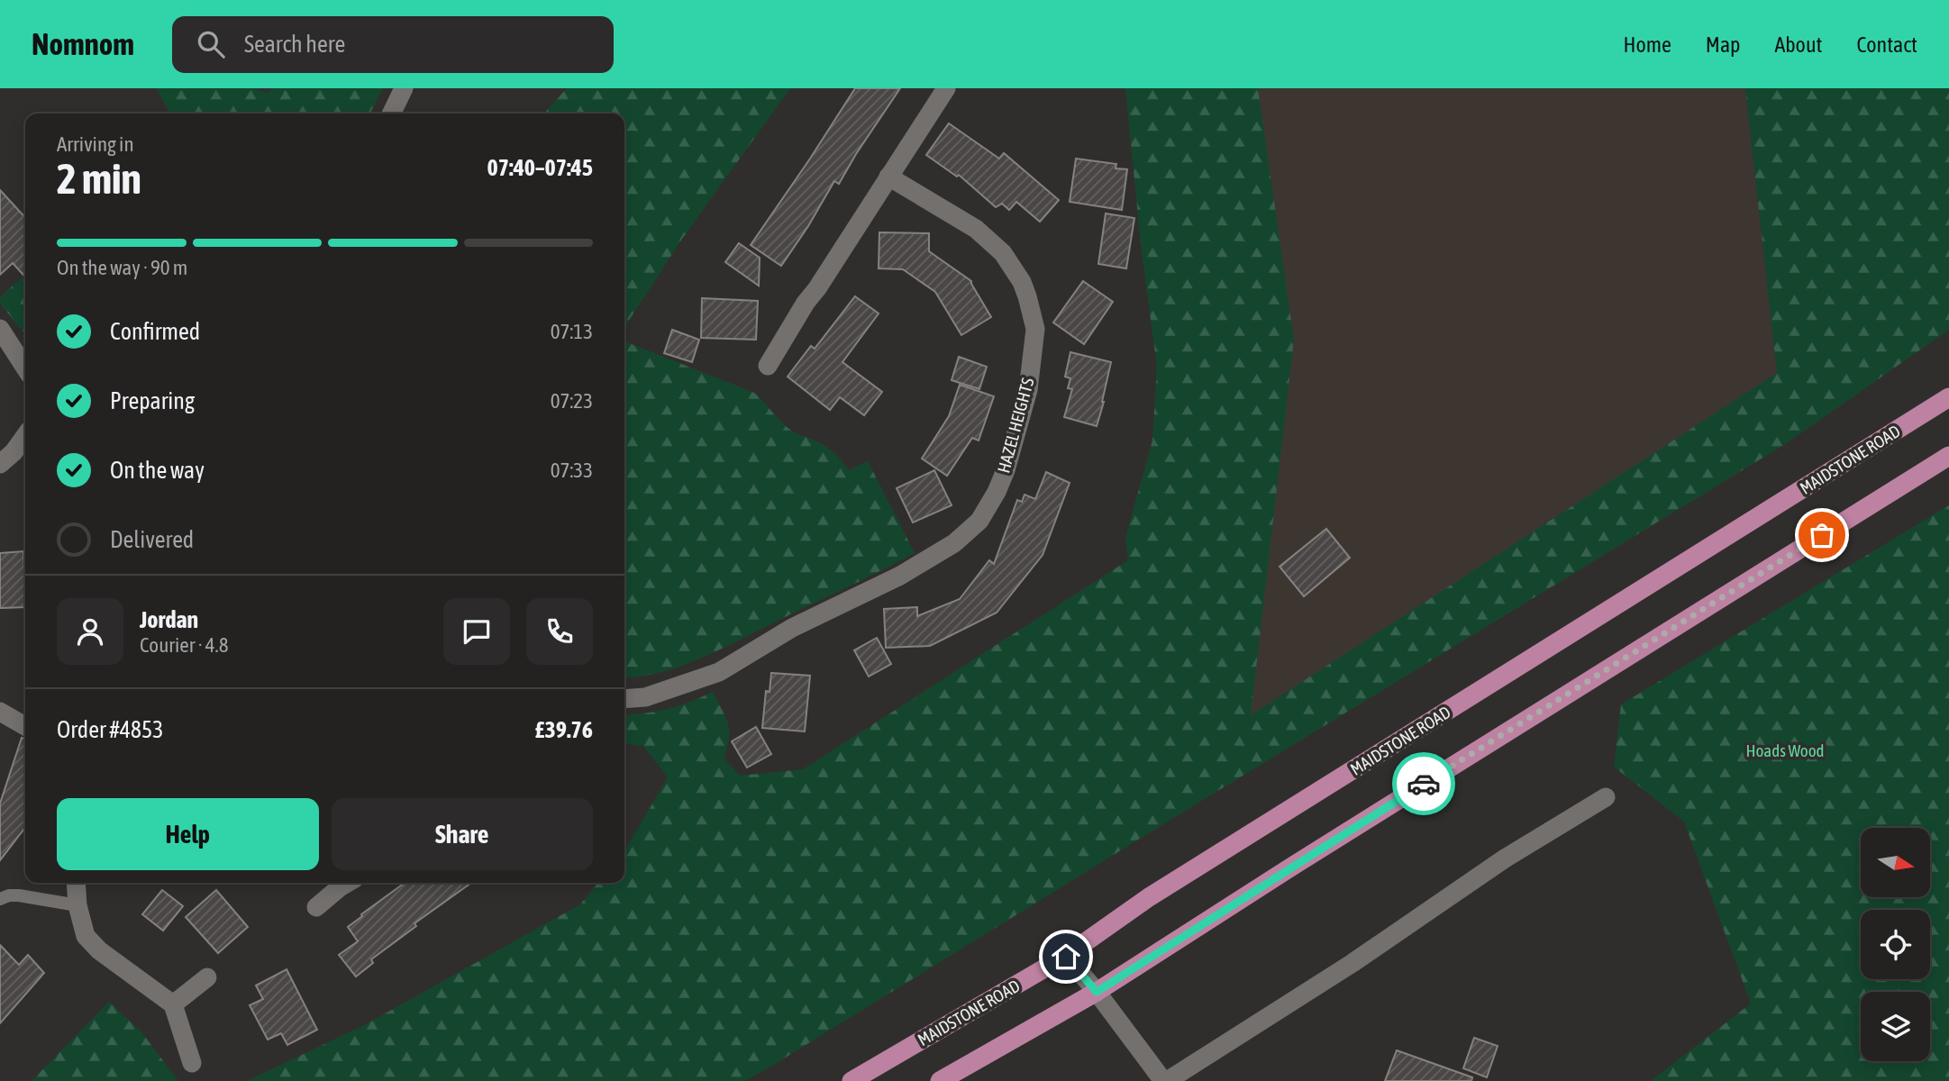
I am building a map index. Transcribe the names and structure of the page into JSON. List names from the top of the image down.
{
  "streets": {
    "main road": ["MAIDSTONE ROAD"],
    "street": ["HAZEL HEIGHTS"]
  },
  "parks": ["Hoads Wood"],
  "north": "right",
  "page": {
    "header": "Nomnom",
    "search": "Search here",
    "nav": [
      "Home",
      "Map",
      "About",
      "Contact"
    ],
    "heading": ["2 min", "Arriving in", "07:40–07:45"],
    "panel": [
      "Jordan",
      "Courier · 4.8",
      "Order #4853",
      "£39.76"
    ],
    "bar": "On the way · 90 m",
    "list": [
      ["Confirmed", "07:13"],
      ["Preparing", "07:23"],
      ["On the way", "07:33"],
      "Delivered"
    ],
    "buttons": ["Help", "Share"]
  }
}
